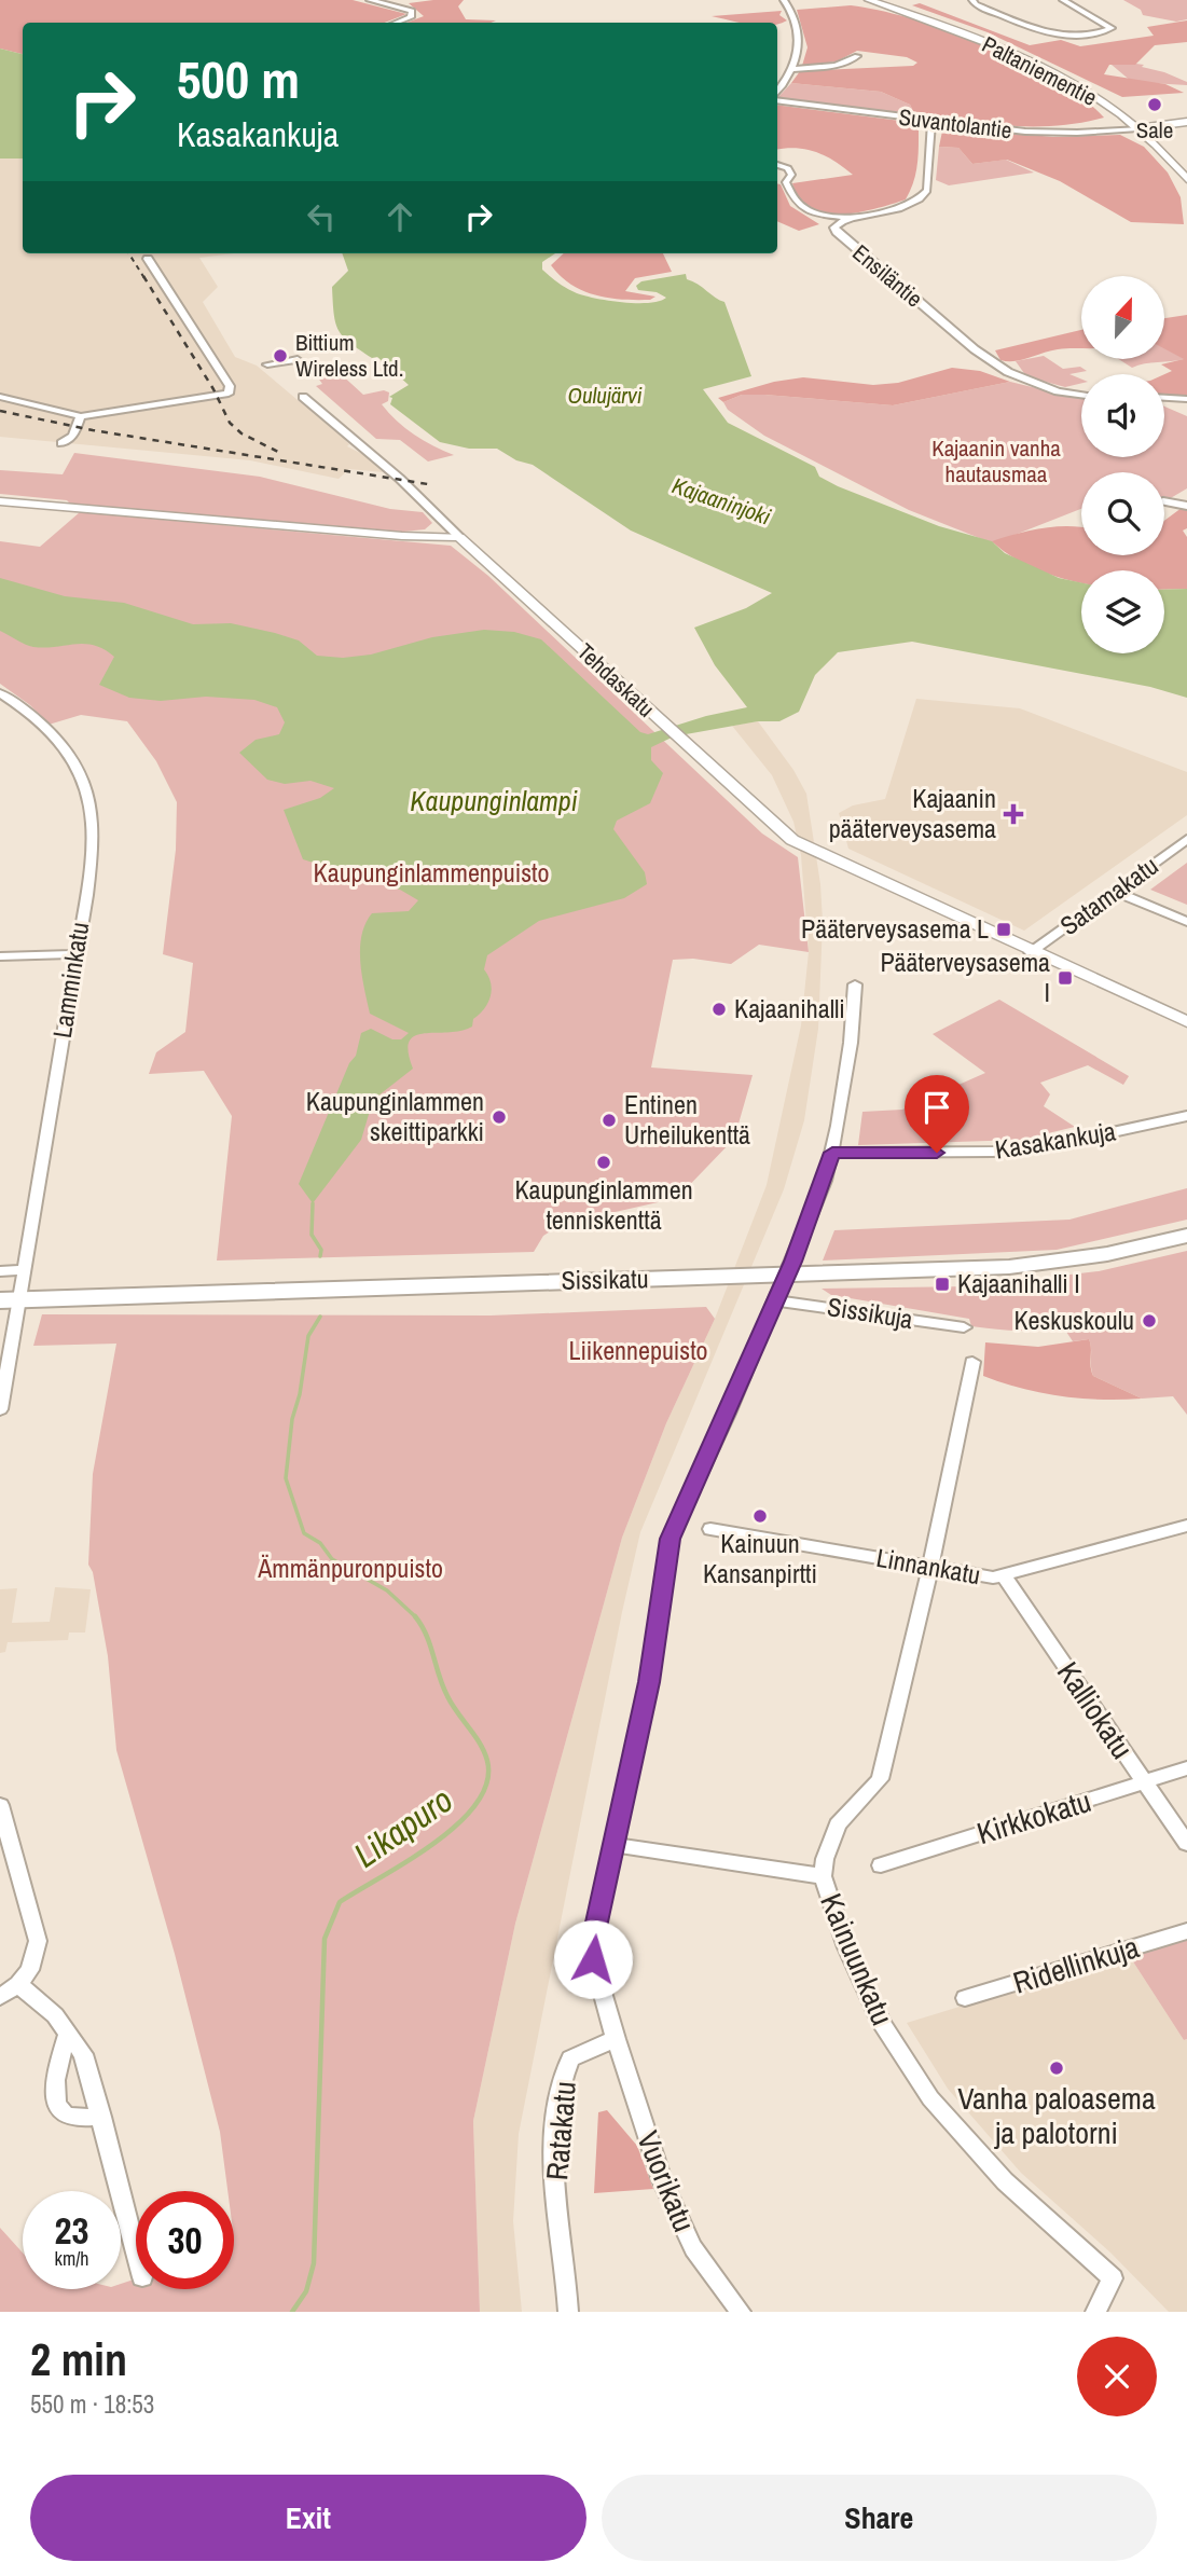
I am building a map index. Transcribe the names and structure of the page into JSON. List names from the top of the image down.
{
  "streets": {
    "main road": ["Sissikatu"],
    "street": [
      "Paltaniementie",
      "Suvantolantie",
      "Ensiläntie",
      "Tehdaskatu",
      "Satamakatu",
      "Lamminkatu",
      "Kasakankuja",
      "Sissikuja",
      "Linnankatu",
      "Kalliokatu",
      "Kirkkokatu",
      "Kainuunkatu",
      "Ridellinkuja",
      "Ratakatu",
      "Vuorikatu"
    ]
  },
  "crossings": [
    ["Paltaniementie", "Suvantolantie"],
    ["Suvantolantie", "Ensiläntie"],
    ["Tehdaskatu", "Satamakatu"],
    ["Lamminkatu", "Sissikatu"],
    ["Linnankatu", "Kalliokatu"],
    ["Linnankatu", "Kainuunkatu"],
    ["Kalliokatu", "Kirkkokatu"],
    ["Ratakatu", "Vuorikatu"]
  ],
  "water": [
    "Oulujärvi",
    "Kajaaninjoki",
    "Kaupunginlampi",
    "Likapuro"
  ],
  "parks": [
    "Kajaanin vanha hautausmaa",
    "Kaupunginlammenpuisto",
    "Liikennepuisto",
    "Ämmänpuronpuisto"
  ],
  "places": {
    "other": [
      "Sale",
      "Bittium Wireless Ltd.",
      "Kajaanihalli",
      "Kaupunginlammen skeittiparkki",
      "Entinen Urheilukenttä",
      "Kaupunginlammen tenniskenttä",
      "Keskuskoulu",
      "Kainuun Kansanpirtti",
      "Vanha paloasema ja palotorni"
    ],
    "health": ["Kajaanin pääterveysasema"],
    "transit": ["Pääterveysasema L", "Pääterveysasema I", "Kajaanihalli I"]
  },
  "north": "top",
  "page": {
    "turn": ["500 m", "Kasakankuja"],
    "speed": "23 km/h",
    "limit": "30",
    "heading": ["2 min", "550 m · 18:53"],
    "buttons": ["Exit", "Share"]
  }
}
